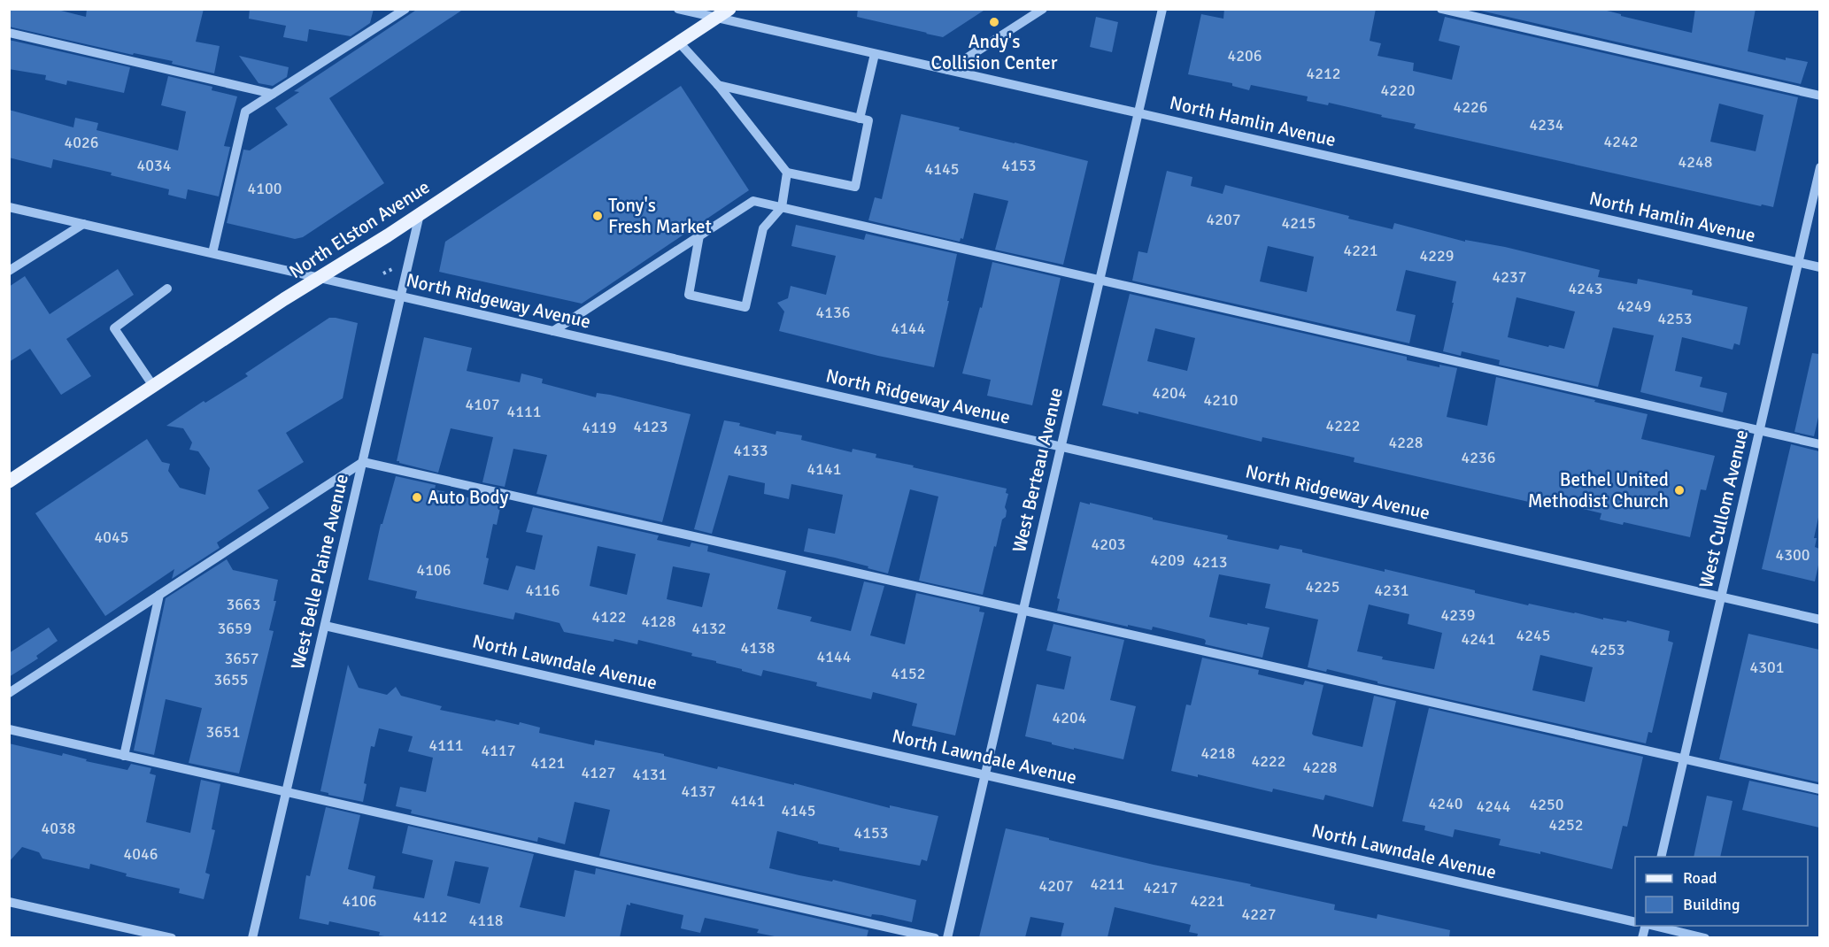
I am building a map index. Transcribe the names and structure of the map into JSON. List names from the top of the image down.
{
  "streets": {
    "main road": ["North Elston Avenue"],
    "street": [
      "North Hamlin Avenue",
      "North Ridgeway Avenue",
      "West Berteau Avenue",
      "West Cullom Avenue",
      "West Belle Plaine Avenue",
      "North Lawndale Avenue"
    ]
  },
  "crossings": [
    ["North Hamlin Avenue", "North Elston Avenue"],
    ["North Hamlin Avenue", "West Berteau Avenue"],
    ["North Hamlin Avenue", "West Cullom Avenue"],
    ["North Elston Avenue", "North Ridgeway Avenue"],
    ["North Elston Avenue", "West Belle Plaine Avenue"],
    ["North Ridgeway Avenue", "West Berteau Avenue"],
    ["North Ridgeway Avenue", "West Cullom Avenue"],
    ["North Ridgeway Avenue", "West Belle Plaine Avenue"],
    ["West Berteau Avenue", "North Lawndale Avenue"],
    ["West Belle Plaine Avenue", "North Lawndale Avenue"]
  ],
  "places": [
    "Andy's Collision Center",
    "Tony's Fresh Market",
    "Bethel United Methodist Church",
    "Auto Body"
  ],
  "house_numbers": [
    "4206",
    "4212",
    "4220",
    "4226",
    "4234",
    "4242",
    "4026",
    "4248",
    "4034",
    "4153",
    "4145",
    "4100",
    "4207",
    "4215",
    "4221",
    "4229",
    "4237",
    "4243",
    "4249",
    "4136",
    "4253",
    "4144",
    "4204",
    "4210",
    "4107",
    "4111",
    "4222",
    "4123",
    "4119",
    "4228",
    "4133",
    "4236",
    "4141",
    "4045",
    "4203",
    "4300",
    "4209",
    "4213",
    "4106",
    "4225",
    "4116",
    "4231",
    "3663",
    "4239",
    "4122",
    "4128",
    "3659",
    "4132",
    "4245",
    "4241",
    "4138",
    "4253",
    "4144",
    "3657",
    "4301",
    "4152",
    "3655",
    "4204",
    "3651",
    "4111",
    "4117",
    "4218",
    "4222",
    "4121",
    "4228",
    "4127",
    "4131",
    "4137",
    "4141",
    "4240",
    "4250",
    "4244",
    "4145",
    "4252",
    "4038",
    "4153",
    "4046",
    "4211",
    "4207",
    "4217",
    "4106",
    "4221",
    "4227",
    "4112",
    "4118"
  ],
  "legend": ["Road", "Building"]
}
